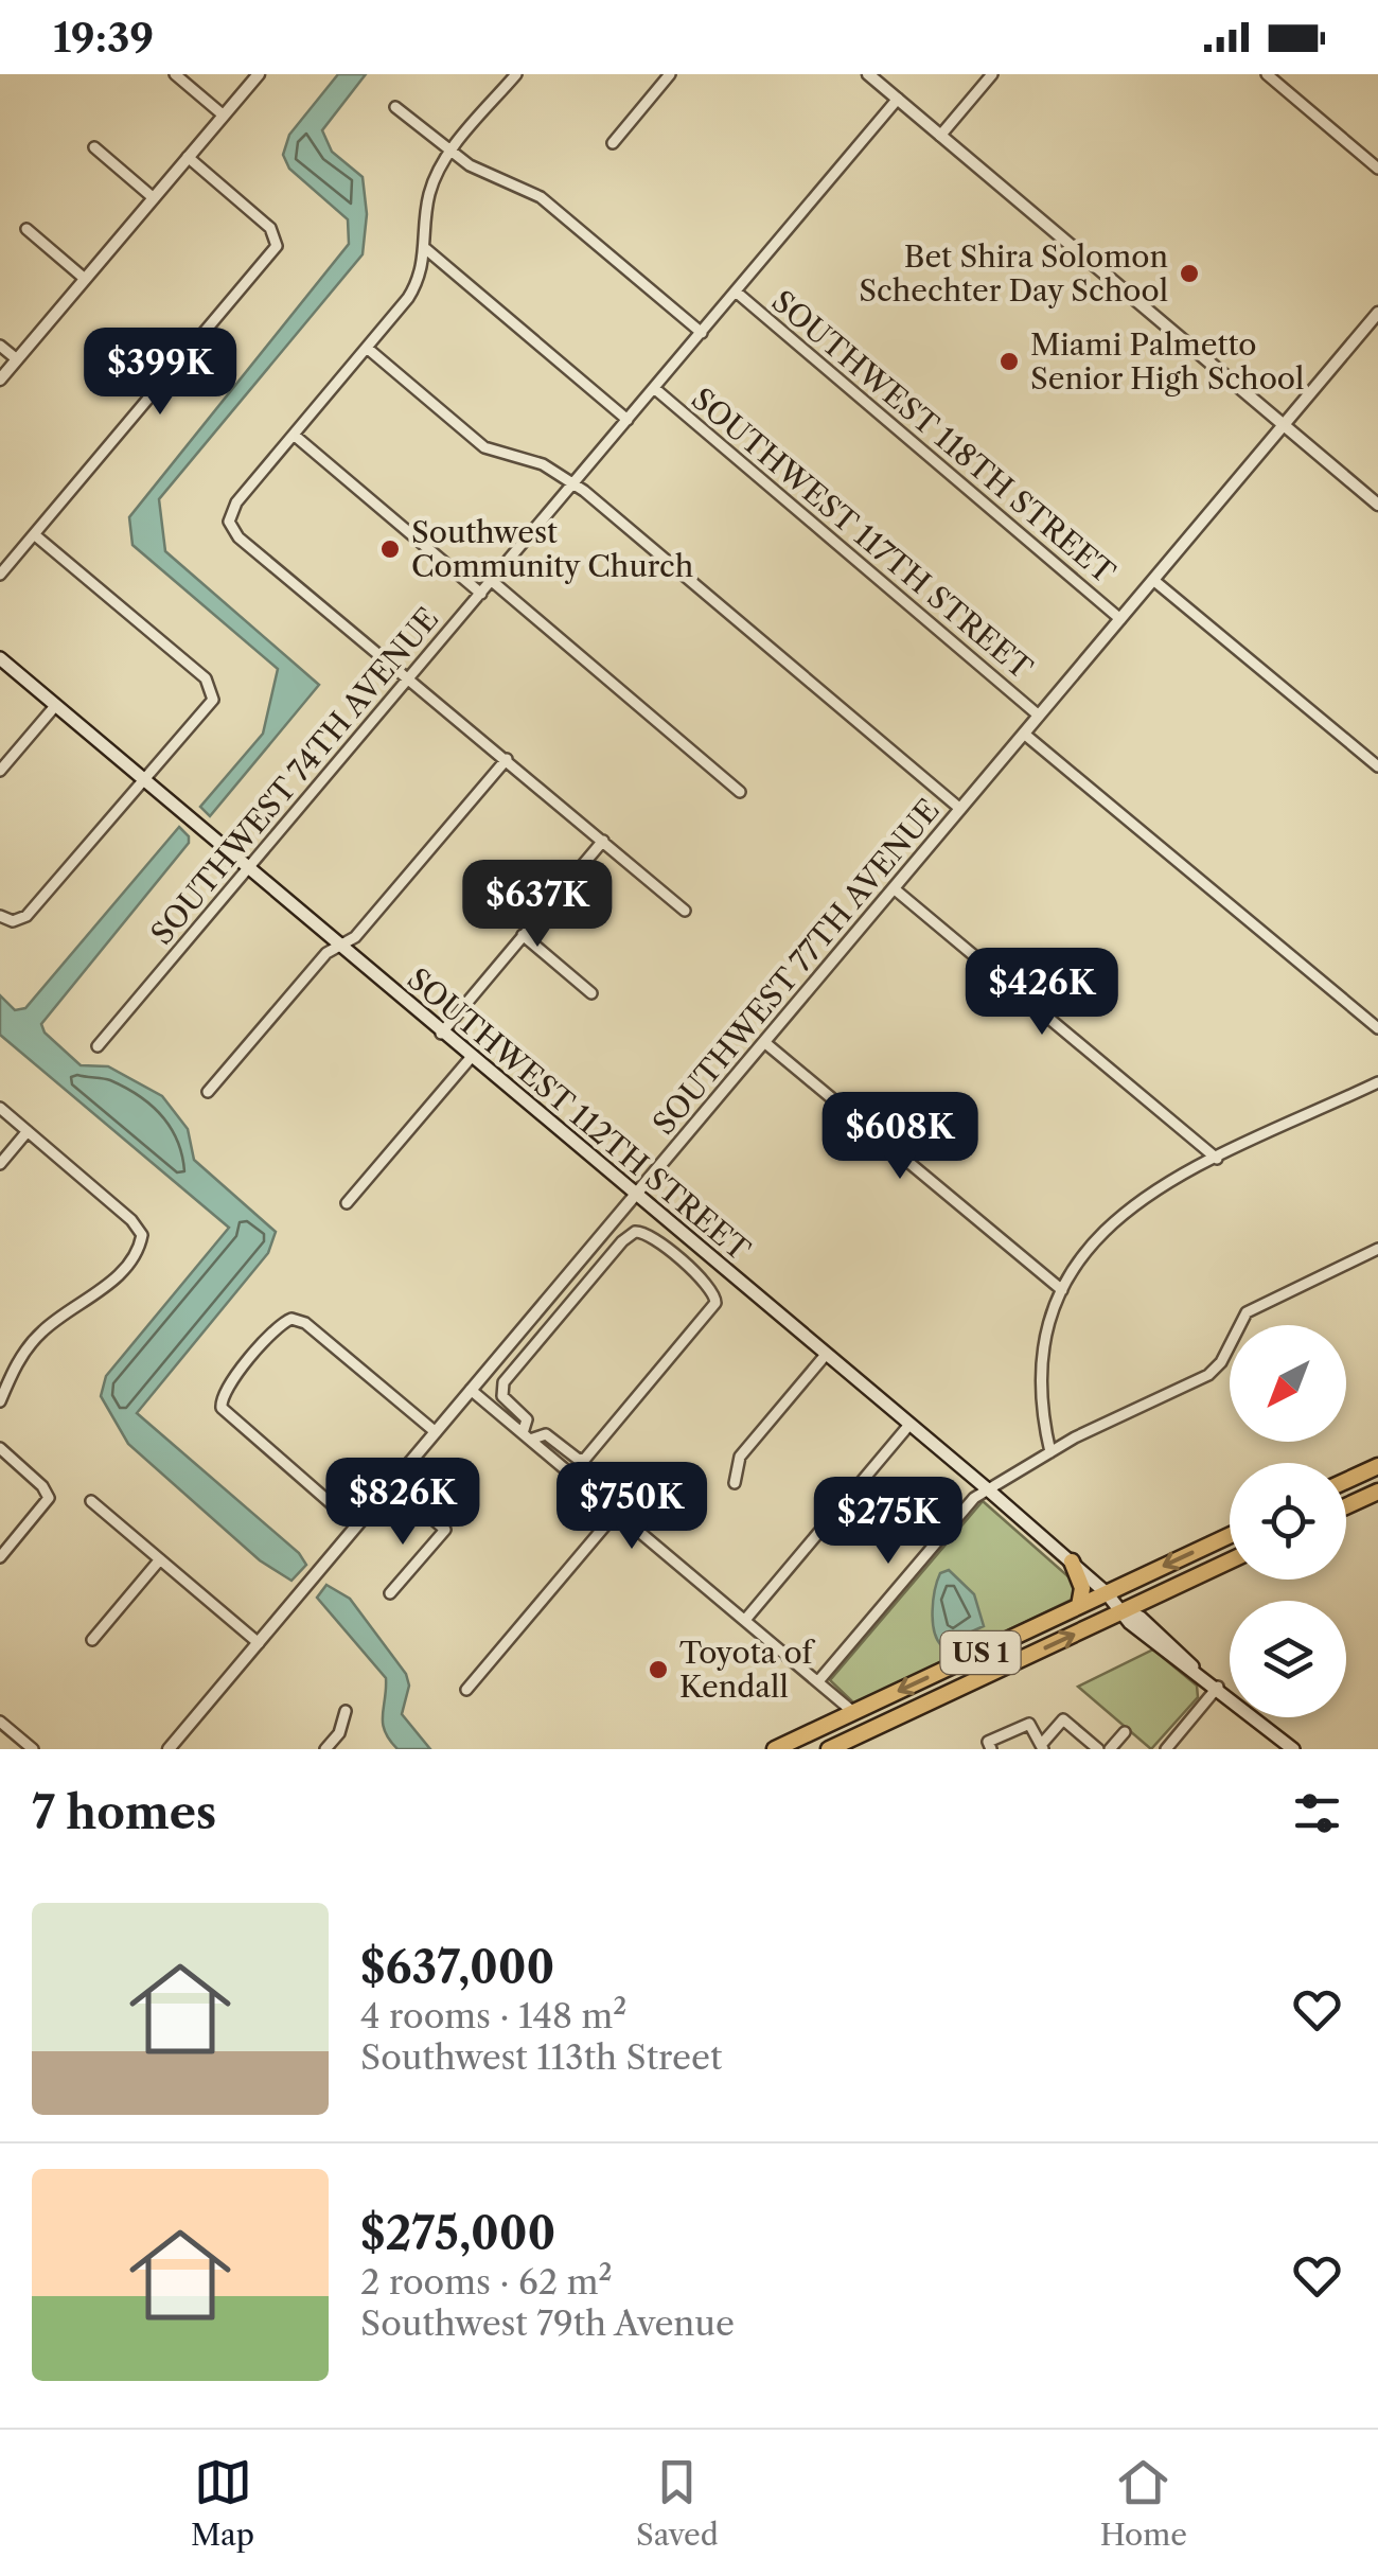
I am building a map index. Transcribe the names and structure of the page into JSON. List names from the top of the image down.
{
  "streets": {
    "highway": ["US 1"],
    "main road": ["SOUTHWEST 112TH STREET"],
    "street": [
      "SOUTHWEST 118TH STREET",
      "SOUTHWEST 117TH STREET",
      "SOUTHWEST 74TH AVENUE",
      "SOUTHWEST 77TH AVENUE"
    ]
  },
  "crossings": [
    ["SOUTHWEST 118TH STREET", "SOUTHWEST 74TH AVENUE"],
    ["SOUTHWEST 118TH STREET", "SOUTHWEST 77TH AVENUE"],
    ["SOUTHWEST 117TH STREET", "SOUTHWEST 74TH AVENUE"],
    ["SOUTHWEST 117TH STREET", "SOUTHWEST 77TH AVENUE"],
    ["SOUTHWEST 74TH AVENUE", "SOUTHWEST 112TH STREET"],
    ["SOUTHWEST 77TH AVENUE", "SOUTHWEST 112TH STREET"],
    ["SOUTHWEST 112TH STREET", "US 1"]
  ],
  "places": [
    "Bet Shira Solomon Schechter Day School",
    "Miami Palmetto Senior High School",
    "Southwest Community Church",
    "Toyota of Kendall"
  ],
  "north": "bottom left",
  "page": {
    "status": "19:39",
    "price": [
      "$399K",
      "$637K",
      "$426K",
      "$608K",
      "$826K",
      "$750K",
      "$275K"
    ],
    "heading": "7 homes",
    "list": [
      {
        "name": "$637,000",
        "note": "4 rooms · 148 m² · Southwest 113th Street"
      },
      {
        "name": "$275,000",
        "note": "2 rooms · 62 m² · Southwest 79th Avenue"
      }
    ],
    "tabs": ["Map", "Saved", "Home"]
  }
}
